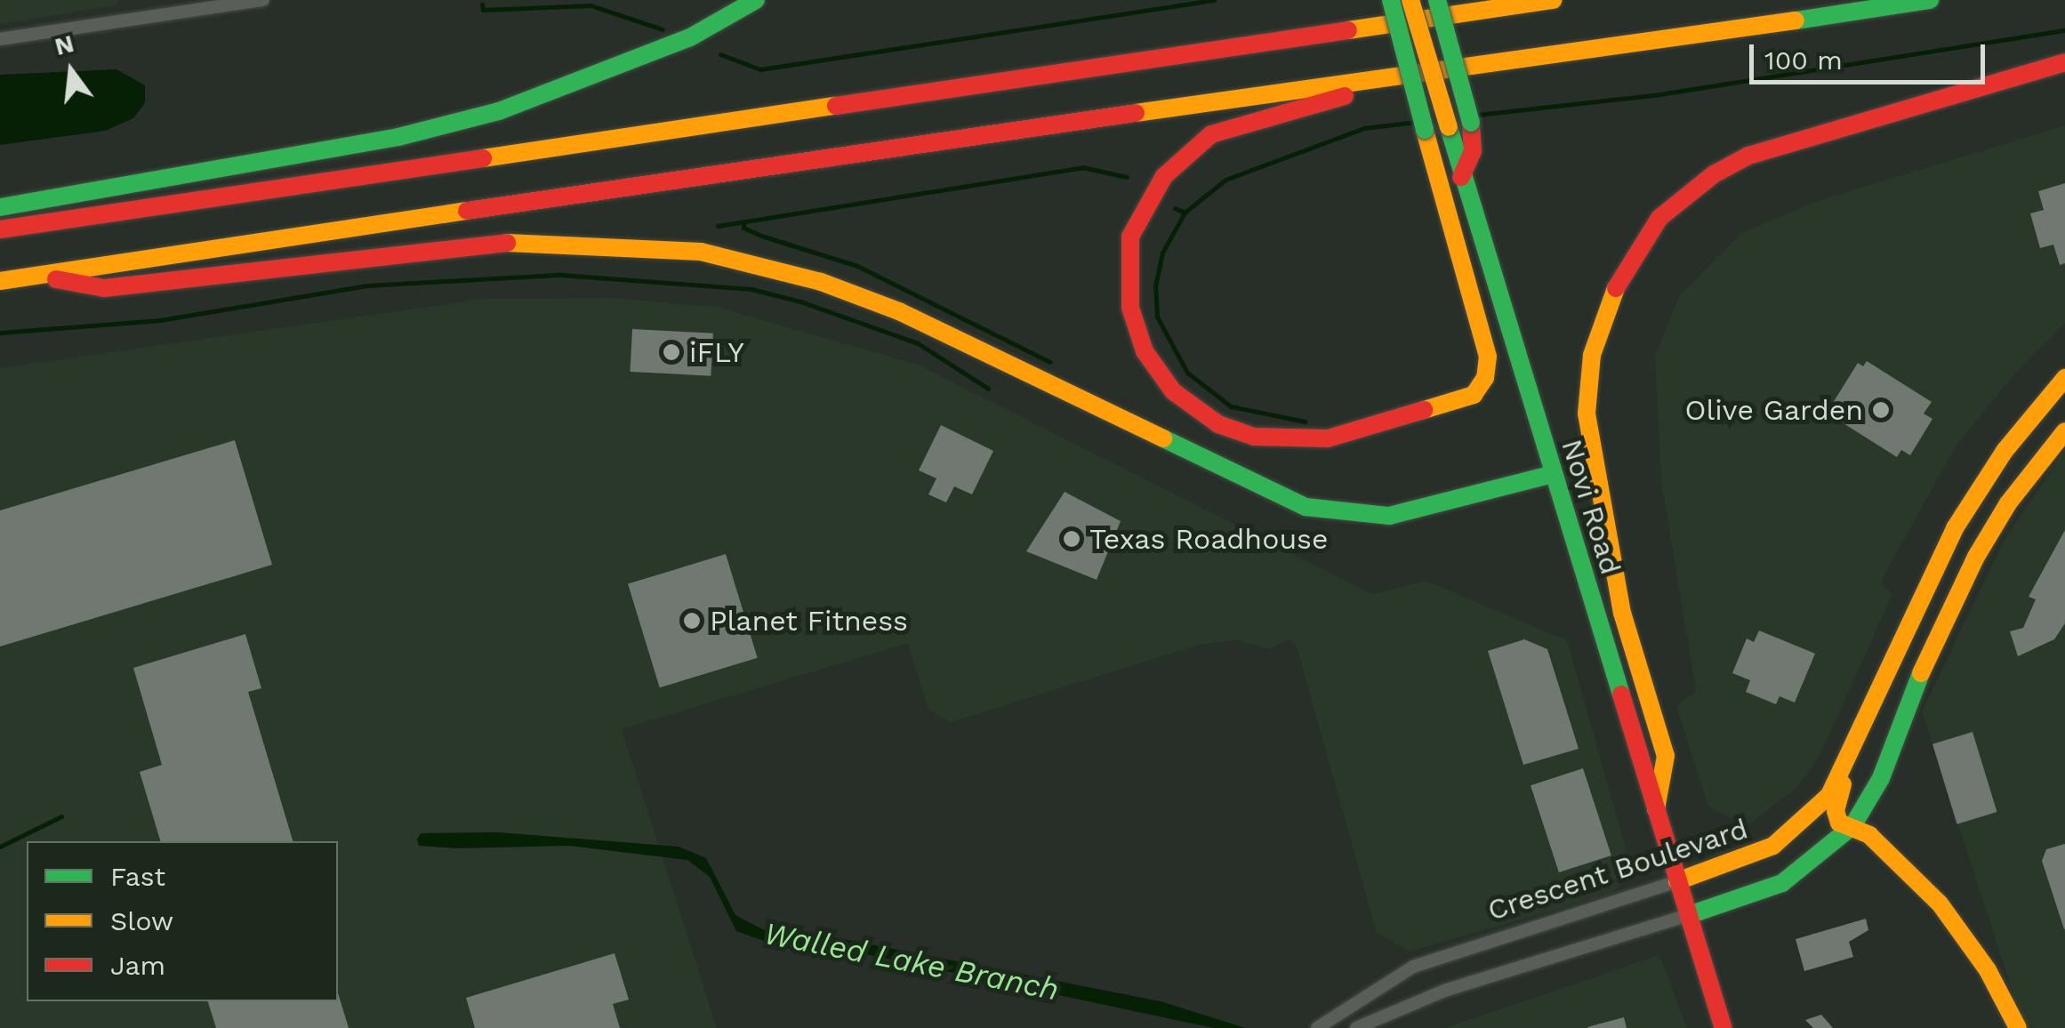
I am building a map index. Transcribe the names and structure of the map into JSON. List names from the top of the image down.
{
  "streets": {
    "main road": ["Novi Road", "Crescent Boulevard"]
  },
  "crossings": [
    ["Novi Road", "Crescent Boulevard"]
  ],
  "water": ["Walled Lake Branch"],
  "places": [
    "iFLY",
    "Olive Garden",
    "Texas Roadhouse",
    "Planet Fitness"
  ],
  "legend": ["Fast", "Slow", "Jam"],
  "scale_bar": "100 m",
  "north": "top"
}
